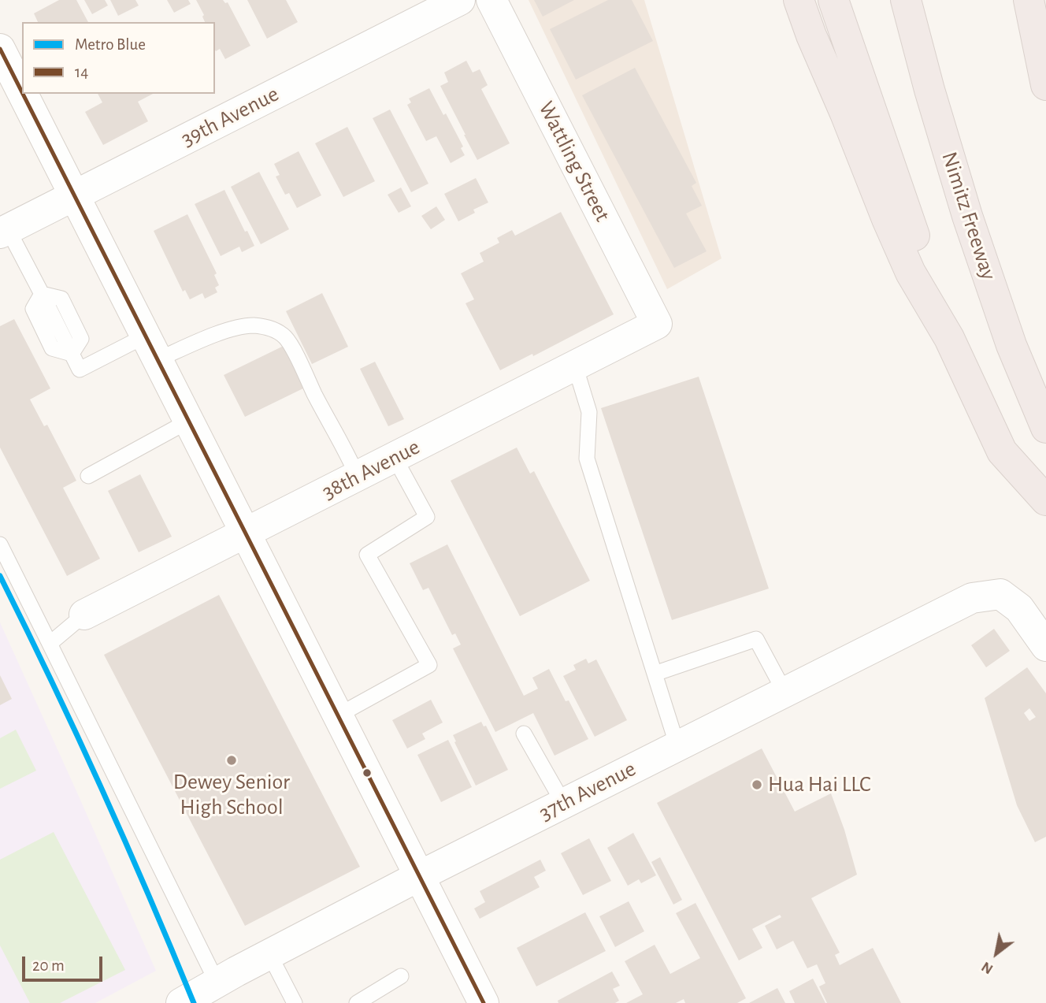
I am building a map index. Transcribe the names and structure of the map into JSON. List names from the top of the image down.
{
  "streets": {
    "highway": ["Nimitz Freeway"],
    "street": [
      "39th Avenue",
      "Wattling Street",
      "38th Avenue",
      "37th Avenue"
    ]
  },
  "crossings": [
    ["Wattling Street", "38th Avenue"]
  ],
  "places": ["Dewey Senior High School", "Hua Hai LLC"],
  "lines": ["transit line 14", "metro line Blue"],
  "legend": ["Metro Blue", "14"],
  "scale_bar": "20 m",
  "north": "bottom left"
}
